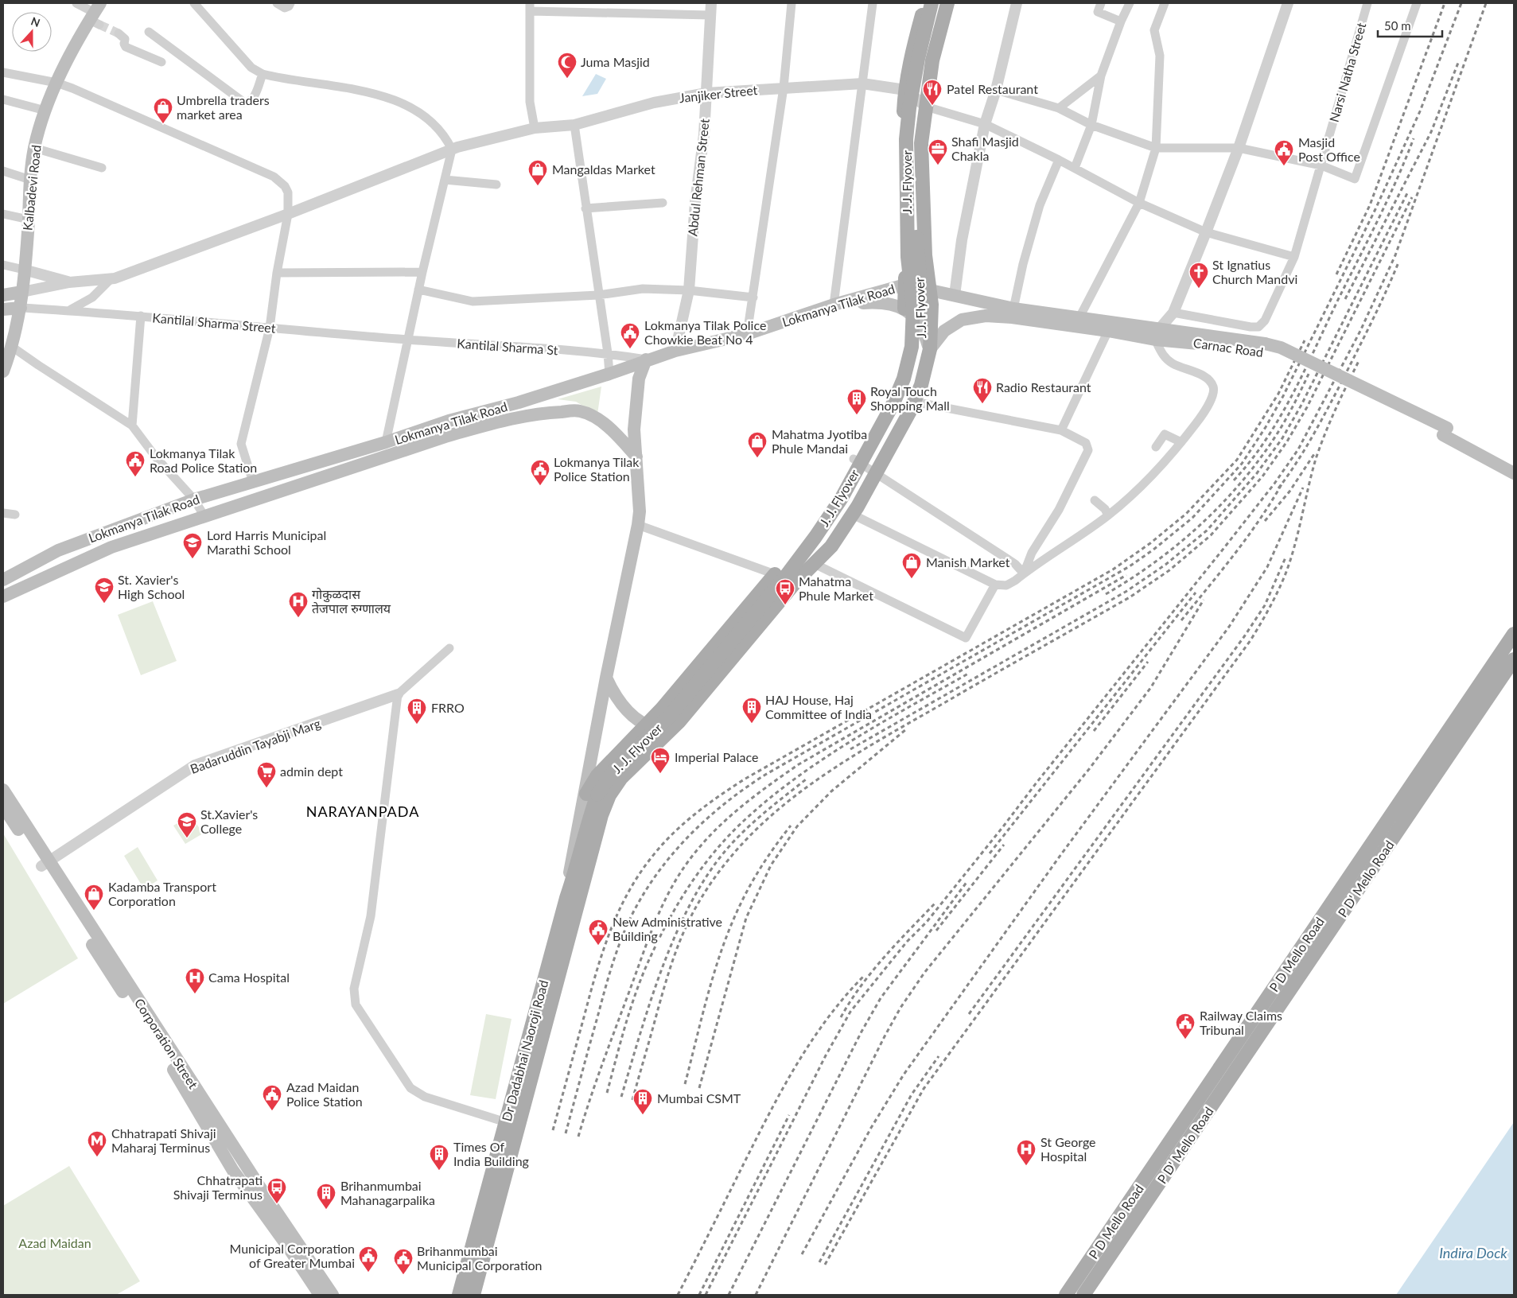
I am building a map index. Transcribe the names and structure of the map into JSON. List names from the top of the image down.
{
  "streets": {
    "main road": [
      "J. J. Flyover",
      "Kalbadevi Road",
      "Lokmanya Tilak Road",
      "J.J. Flyover",
      "Carnac Road",
      "P D' Mello Road",
      "P D Mello Road",
      "Corporation Street",
      "Dr Dadabhai Naoroji Road"
    ],
    "street": [
      "Narsi Natha Street",
      "Janjiker Street",
      "Abdul Rehman Street",
      "Kantilal Sharma Street",
      "Kantilal Sharma St",
      "Badaruddin Tayabji Marg"
    ]
  },
  "crossings": [
    ["Janjiker Street", "Abdul Rehman Street"],
    ["Abdul Rehman Street", "Lokmanya Tilak Road"],
    ["J. J. Flyover", "Dr Dadabhai Naoroji Road"],
    ["Kalbadevi Road", "Kantilal Sharma Street"],
    ["Lokmanya Tilak Road", "Kantilal Sharma St"],
    ["Lokmanya Tilak Road", "Carnac Road"],
    ["Kantilal Sharma Street", "Kantilal Sharma St"],
    ["Badaruddin Tayabji Marg", "Corporation Street"]
  ],
  "districts": ["NARAYANPADA"],
  "water": ["Indira Dock"],
  "parks": ["Azad Maidan"],
  "places": {
    "mosque": ["Juma Masjid"],
    "restaurant": ["Patel Restaurant", "Radio Restaurant"],
    "shop": [
      "Umbrella traders market area",
      "Mangaldas Market",
      "Mahatma Jyotiba Phule Mandai",
      "Manish Market",
      "Kadamba Transport Corporation"
    ],
    "office": ["Shafi Masjid Chakla"],
    "public building": [
      "Masjid Post Office",
      "Lokmanya Tilak Police Chowkie Beat No 4",
      "Lokmanya Tilak Road Police Station",
      "Lokmanya Tilak Police Station",
      "New Administrative Building",
      "Railway Claims Tribunal",
      "Azad Maidan Police Station",
      "Municipal Corporation of Greater Mumbai",
      "Brihanmumbai Municipal Corporation"
    ],
    "church": ["St Ignatius Church Mandvi"],
    "building": [
      "Royal Touch Shopping Mall",
      "HAJ House, Haj Committee of India",
      "FRRO",
      "Mumbai CSMT",
      "Times Of India Building",
      "Brihanmumbai Mahanagarpalika"
    ],
    "school or university": ["Lord Harris Municipal Marathi School", "St. Xavier's High School", "St.Xavier's College"],
    "bus stop": ["Mahatma Phule Market", "Chhatrapati Shivaji Terminus"],
    "hospital": ["गोकुळदास तेजपाल रुग्णालय", "Cama Hospital", "St George Hospital"],
    "hotel": ["Imperial Palace"],
    "supermarket": ["admin dept"],
    "metro station": ["Chhatrapati Shivaji Maharaj Terminus"]
  },
  "scale_bar": "50 m",
  "north": "top"
}
